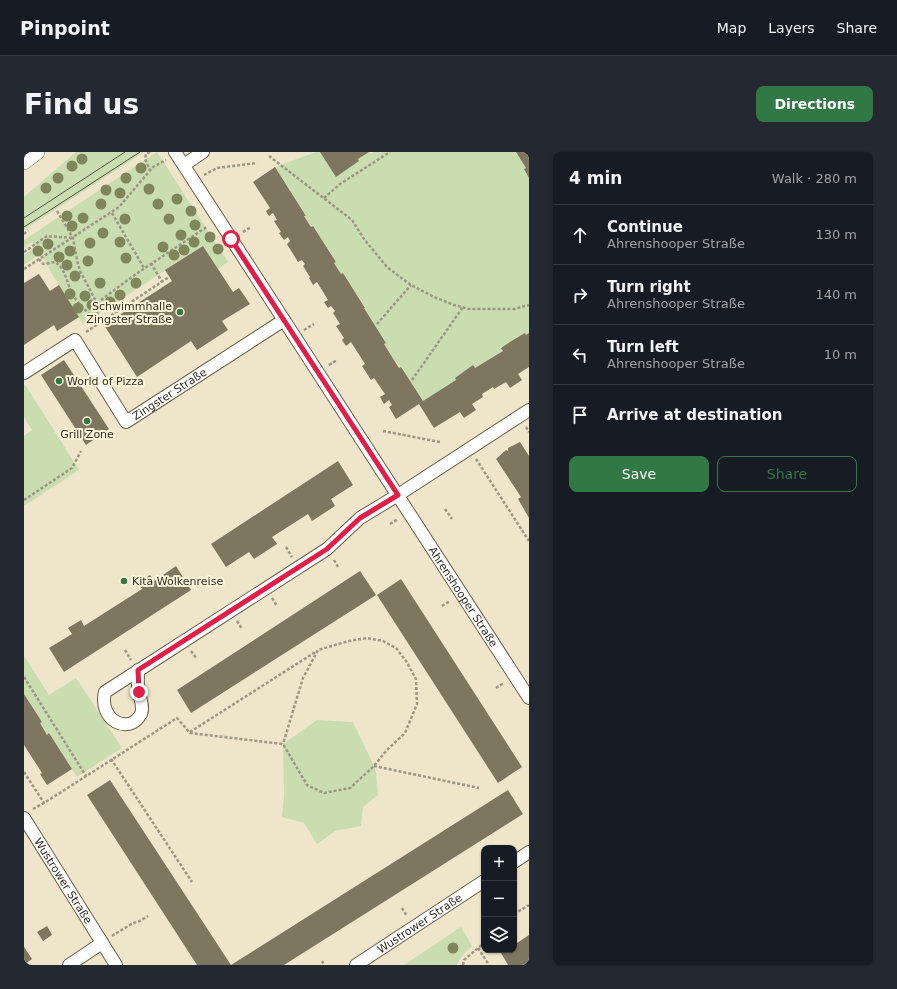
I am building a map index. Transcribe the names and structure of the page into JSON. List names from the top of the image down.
{
  "streets": {
    "street": ["Zingster Straße", "Ahrenshooper Straße", "Wustrower Straße"]
  },
  "crossings": [
    ["Zingster Straße", "Ahrenshooper Straße"]
  ],
  "places": [
    "Schwimmhalle Zingster Straße",
    "World of Pizza",
    "Grill Zone",
    "Kita Wolkenreise"
  ],
  "page": {
    "header": "Pinpoint",
    "nav": ["Map", "Layers", "Share"],
    "buttons": [
      "Directions",
      ["Save", "Share"]
    ],
    "title": "Find us",
    "heading": ["4 min", "Walk · 280 m"],
    "list": [
      ["Continue", "Ahrenshooper Straße", "130 m"],
      ["Turn right", "Ahrenshooper Straße", "140 m"],
      ["Turn left", "Ahrenshooper Straße", "10 m"],
      "Arrive at destination"
    ],
    "map_buttons": ["+", "−"]
  }
}
